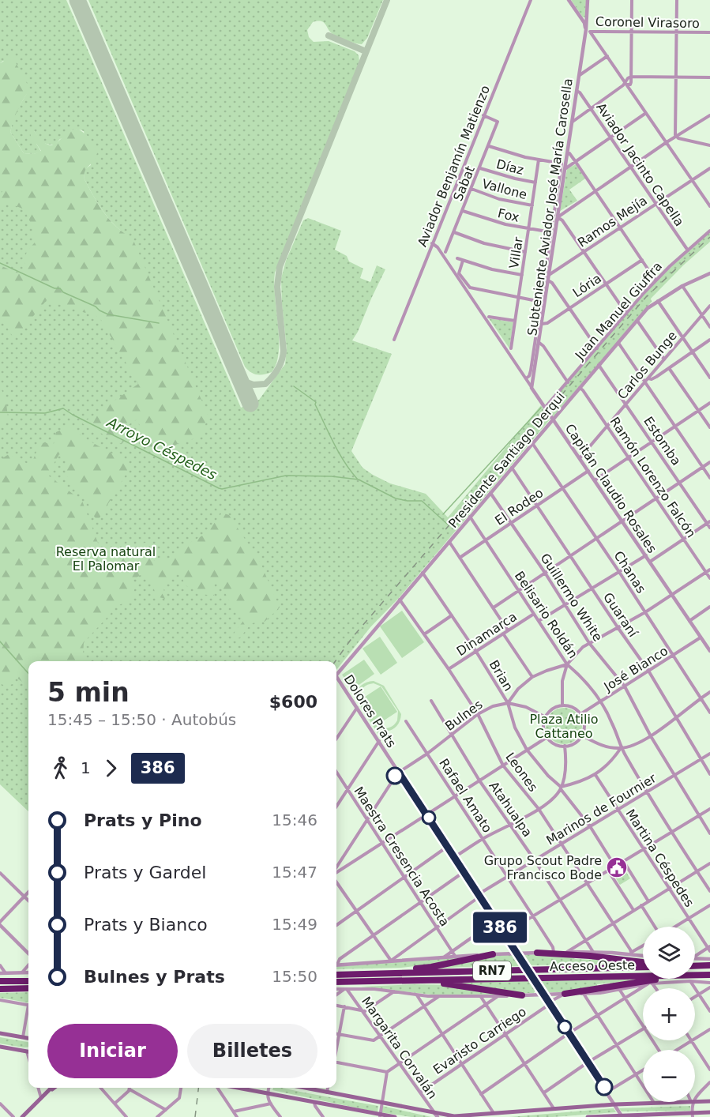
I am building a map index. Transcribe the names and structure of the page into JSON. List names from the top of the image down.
{
  "streets": {
    "highway": ["Acceso Oeste", "RN7"],
    "street": [
      "Coronel Virasoro",
      "Aviador Jacinto Capella",
      "Aviador Benjamín Matienzo",
      "Díaz",
      "Sabat",
      "Vallone",
      "Subteniente Aviador José María Carosella",
      "Fox",
      "Ramos Mejía",
      "Villar",
      "Lória",
      "Juan Manuel Giuffra",
      "Carlos Bunge",
      "Estomba",
      "Presidente Santiago Derqui",
      "Ramón Lorenzo Falcón",
      "Capitán Claudio Rosales",
      "El Rodeo",
      "Chanas",
      "Guillermo White",
      "Belisario Roldán",
      "Guaraní",
      "Dinamarca",
      "José Bianco",
      "Brian",
      "Dolores Prats",
      "Bulnes",
      "Leones",
      "Rafael Amato",
      "Atahualpa",
      "Marinos de Fournier",
      "Maestra Cresencia Acosta",
      "Martina Céspedes",
      "Evaristo Carriego",
      "Margarita Corvalán"
    ]
  },
  "crossings": [
    ["Coronel Virasoro", "Subteniente Aviador José María Carosella"],
    ["Aviador Jacinto Capella", "Subteniente Aviador José María Carosella"],
    ["Aviador Jacinto Capella", "Ramos Mejía"],
    ["Aviador Jacinto Capella", "Juan Manuel Giuffra"],
    ["Aviador Benjamín Matienzo", "Sabat"],
    ["Aviador Benjamín Matienzo", "Capitán Claudio Rosales"],
    ["Díaz", "Sabat"],
    ["Díaz", "Villar"],
    ["Sabat", "Vallone"],
    ["Sabat", "Fox"],
    ["Vallone", "Villar"],
    ["Subteniente Aviador José María Carosella", "Ramos Mejía"],
    ["Subteniente Aviador José María Carosella", "Lória"],
    ["Subteniente Aviador José María Carosella", "Capitán Claudio Rosales"],
    ["Fox", "Villar"],
    ["Juan Manuel Giuffra", "Capitán Claudio Rosales"],
    ["Carlos Bunge", "Estomba"],
    ["Carlos Bunge", "Ramón Lorenzo Falcón"],
    ["Carlos Bunge", "Capitán Claudio Rosales"],
    ["Estomba", "Presidente Santiago Derqui"],
    ["Presidente Santiago Derqui", "Ramón Lorenzo Falcón"],
    ["Presidente Santiago Derqui", "Capitán Claudio Rosales"],
    ["Presidente Santiago Derqui", "Chanas"],
    ["Presidente Santiago Derqui", "Guillermo White"],
    ["Presidente Santiago Derqui", "Belisario Roldán"],
    ["Presidente Santiago Derqui", "Guaraní"],
    ["Presidente Santiago Derqui", "Brian"],
    ["Presidente Santiago Derqui", "Leones"],
    ["Capitán Claudio Rosales", "El Rodeo"],
    ["Capitán Claudio Rosales", "Dinamarca"],
    ["Capitán Claudio Rosales", "José Bianco"],
    ["El Rodeo", "Chanas"],
    ["El Rodeo", "Guillermo White"],
    ["El Rodeo", "Belisario Roldán"],
    ["El Rodeo", "Guaraní"],
    ["Chanas", "Dinamarca"],
    ["Chanas", "José Bianco"],
    ["Guillermo White", "Dinamarca"],
    ["Guillermo White", "José Bianco"],
    ["Guillermo White", "Marinos de Fournier"],
    ["Belisario Roldán", "Dinamarca"],
    ["Belisario Roldán", "José Bianco"],
    ["Belisario Roldán", "Marinos de Fournier"],
    ["Guaraní", "Dinamarca"],
    ["Guaraní", "José Bianco"],
    ["Guaraní", "Marinos de Fournier"],
    ["Dinamarca", "Brian"],
    ["Dinamarca", "Leones"],
    ["Brian", "Bulnes"],
    ["Brian", "Marinos de Fournier"],
    ["Dolores Prats", "Bulnes"],
    ["Dolores Prats", "Marinos de Fournier"],
    ["Dolores Prats", "Evaristo Carriego"],
    ["Bulnes", "Leones"],
    ["Bulnes", "Rafael Amato"],
    ["Bulnes", "Atahualpa"],
    ["Bulnes", "Maestra Cresencia Acosta"],
    ["Leones", "Marinos de Fournier"],
    ["Rafael Amato", "Marinos de Fournier"],
    ["Atahualpa", "Marinos de Fournier"],
    ["Marinos de Fournier", "Maestra Cresencia Acosta"],
    ["Marinos de Fournier", "Martina Céspedes"],
    ["Evaristo Carriego", "Margarita Corvalán"]
  ],
  "water": ["Arroyo Céspedes"],
  "parks": ["Reserva natural El Palomar", "Plaza Atilio Cattaneo"],
  "places": {
    "public building": ["Grupo Scout Padre Francisco Bode"]
  },
  "lines": ["bus line 386"],
  "page": {
    "on_map": "386",
    "heading": ["5 min", "15:45 – 15:50 · Autobús", "$600"],
    "legs": ["1", "386"],
    "list": [
      {
        "name": "Prats y Pino",
        "value": "15:46"
      },
      {
        "name": "Prats y Gardel",
        "value": "15:47"
      },
      {
        "name": "Prats y Bianco",
        "value": "15:49"
      },
      {
        "name": "Bulnes y Prats",
        "value": "15:50"
      }
    ],
    "map_buttons": ["+", "−"],
    "buttons": ["Iniciar", "Billetes"]
  }
}
